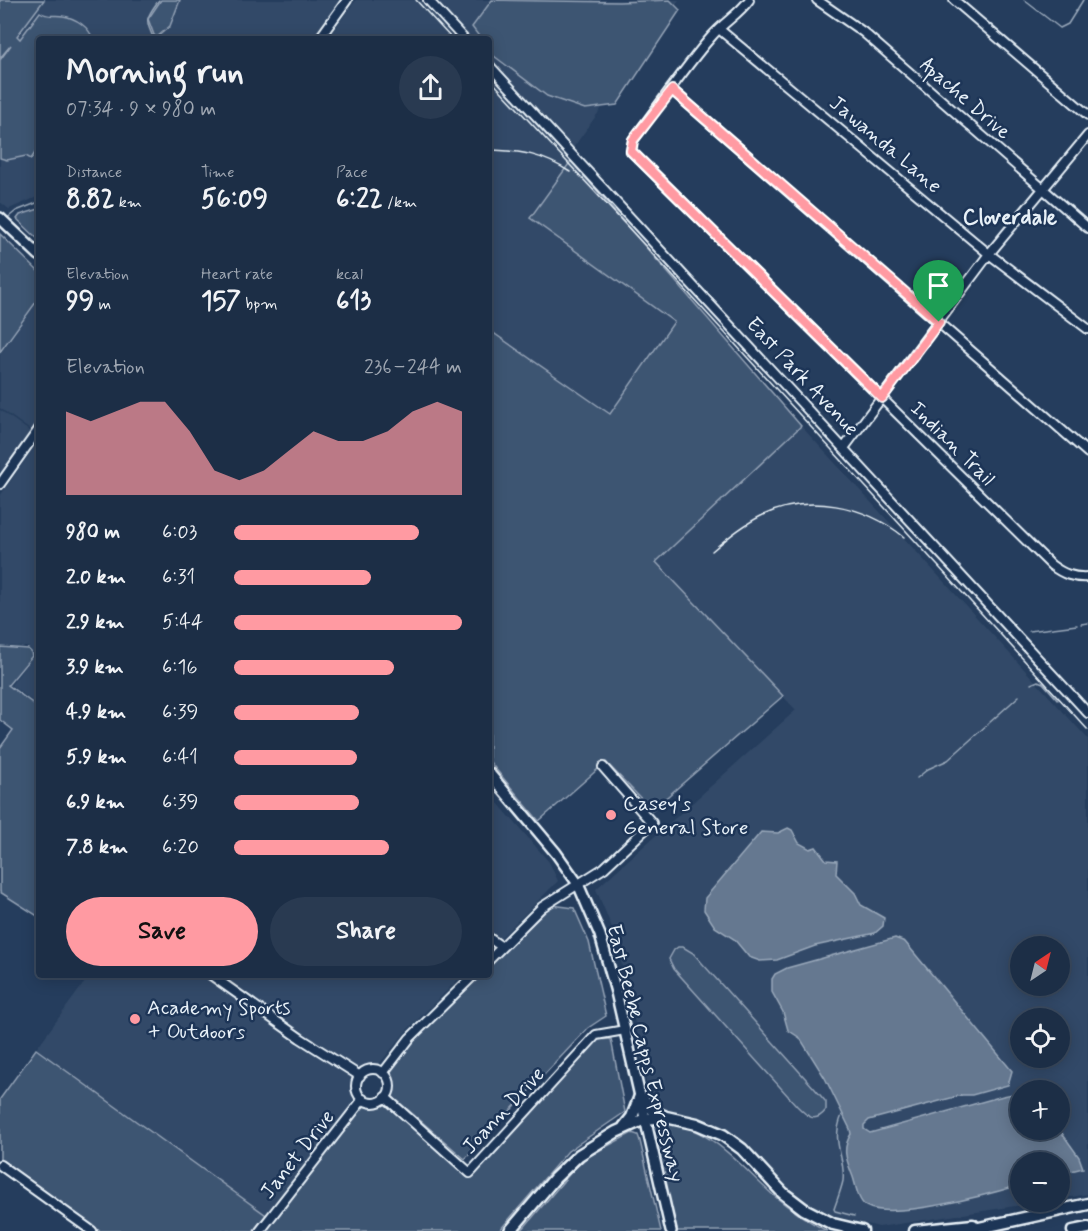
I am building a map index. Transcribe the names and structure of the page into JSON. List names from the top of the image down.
{
  "streets": {
    "main road": ["East Beebe Capps Expressway"],
    "street": [
      "Apache Drive",
      "Jawanda Lane",
      "East Park Avenue",
      "Indian Trail",
      "Joann Drive",
      "Janet Drive"
    ]
  },
  "crossings": [
    ["Jawanda Lane", "Indian Trail"],
    ["East Beebe Capps Expressway", "Joann Drive"],
    ["Joann Drive", "Janet Drive"]
  ],
  "districts": ["Cloverdale"],
  "places": ["Casey's General Store", "Academy Sports + Outdoors"],
  "north": "top right",
  "page": {
    "heading": ["Morning run", "07:34 · 9 × 980 m"],
    "stats": [
      ["Distance", "8.82 km"],
      ["Time", "56:09"],
      ["Pace", "6:22 /km"],
      ["Elevation", "99 m"],
      ["Heart rate", "157 bpm"],
      ["kcal", "613"]
    ],
    "chart": ["Elevation", "236–244 m"],
    "list": [
      {
        "name": "980 m",
        "note": "6:03"
      },
      {
        "name": "2.0 km",
        "note": "6:31"
      },
      {
        "name": "2.9 km",
        "note": "5:44"
      },
      {
        "name": "3.9 km",
        "note": "6:16"
      },
      {
        "name": "4.9 km",
        "note": "6:39"
      },
      {
        "name": "5.9 km",
        "note": "6:41"
      },
      {
        "name": "6.9 km",
        "note": "6:39"
      },
      {
        "name": "7.8 km",
        "note": "6:20"
      }
    ],
    "buttons": ["Save", "Share"],
    "map_buttons": ["+", "−"]
  }
}
